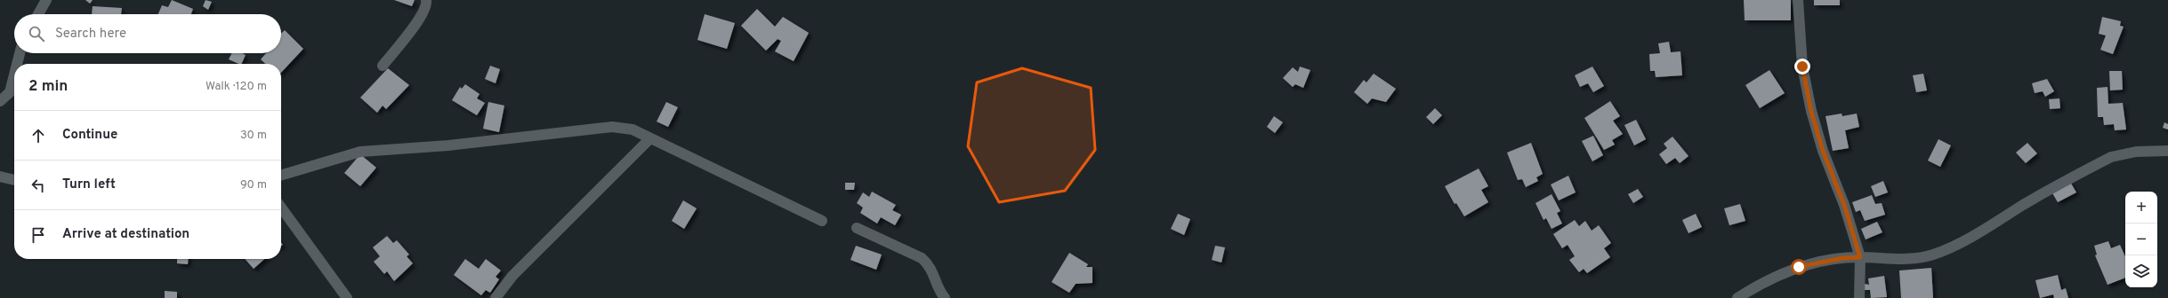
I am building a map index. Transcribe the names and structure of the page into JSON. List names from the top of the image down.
{
  "page": {
    "search": "Search here",
    "heading": ["2 min", "Walk · 120 m"],
    "list": [
      ["Continue", "30 m"],
      ["Turn left", "90 m"],
      "Arrive at destination"
    ],
    "map_buttons": ["+", "−"]
  }
}
